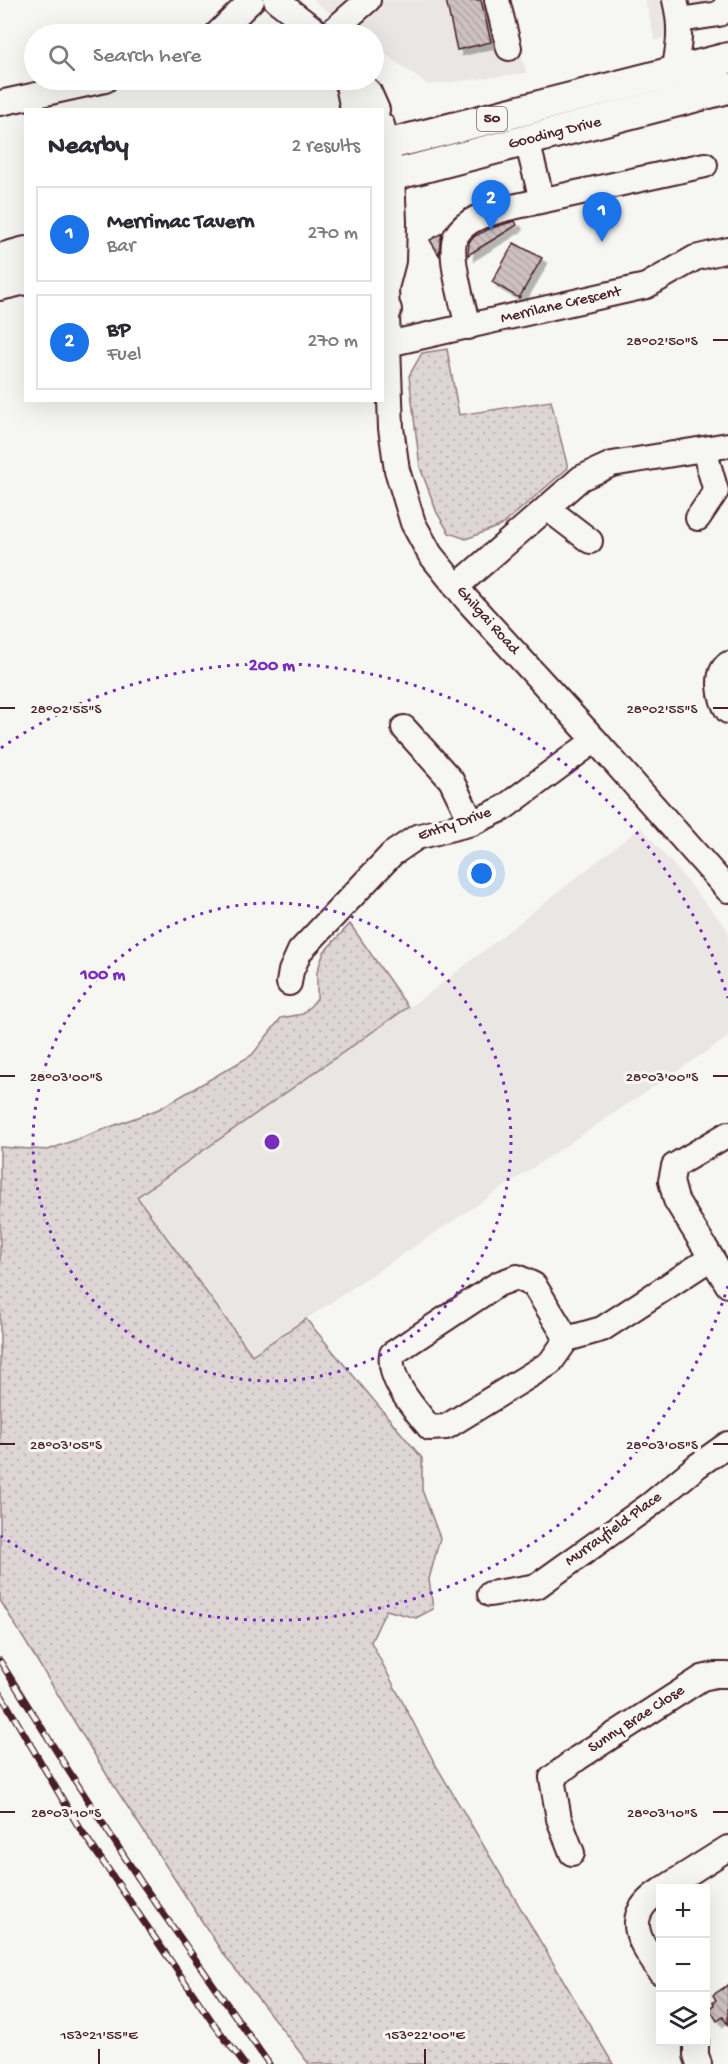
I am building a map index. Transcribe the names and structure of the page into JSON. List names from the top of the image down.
{
  "streets": {
    "main road": ["50", "Gooding Drive"],
    "street": [
      "Merrilane Crescent",
      "Ghilgai Road",
      "Entry Drive",
      "Murrayfield Place",
      "Sunny Brae Close"
    ]
  },
  "crossings": [
    ["Gooding Drive", "Ghilgai Road"],
    ["Merrilane Crescent", "Ghilgai Road"],
    ["Ghilgai Road", "Entry Drive"]
  ],
  "page": {
    "search": "Search here",
    "heading": ["Nearby", "2 results"],
    "pins": ["2", "1"],
    "list": [
      {
        "mark": "1",
        "name": "Merrimac Tavern",
        "note": "Bar",
        "value": "270 m"
      },
      {
        "mark": "2",
        "name": "BP",
        "note": "Fuel",
        "value": "270 m"
      }
    ],
    "map_buttons": ["+", "−"]
  },
  "coordinates": [
    "28°02'50\"S",
    "28°02'55\"S",
    "28°03'00\"S",
    "28°03'05\"S",
    "28°03'10\"S",
    "153°21'55\"E",
    "153°22'00\"E"
  ],
  "rings": ["200 m", "100 m"]
}
